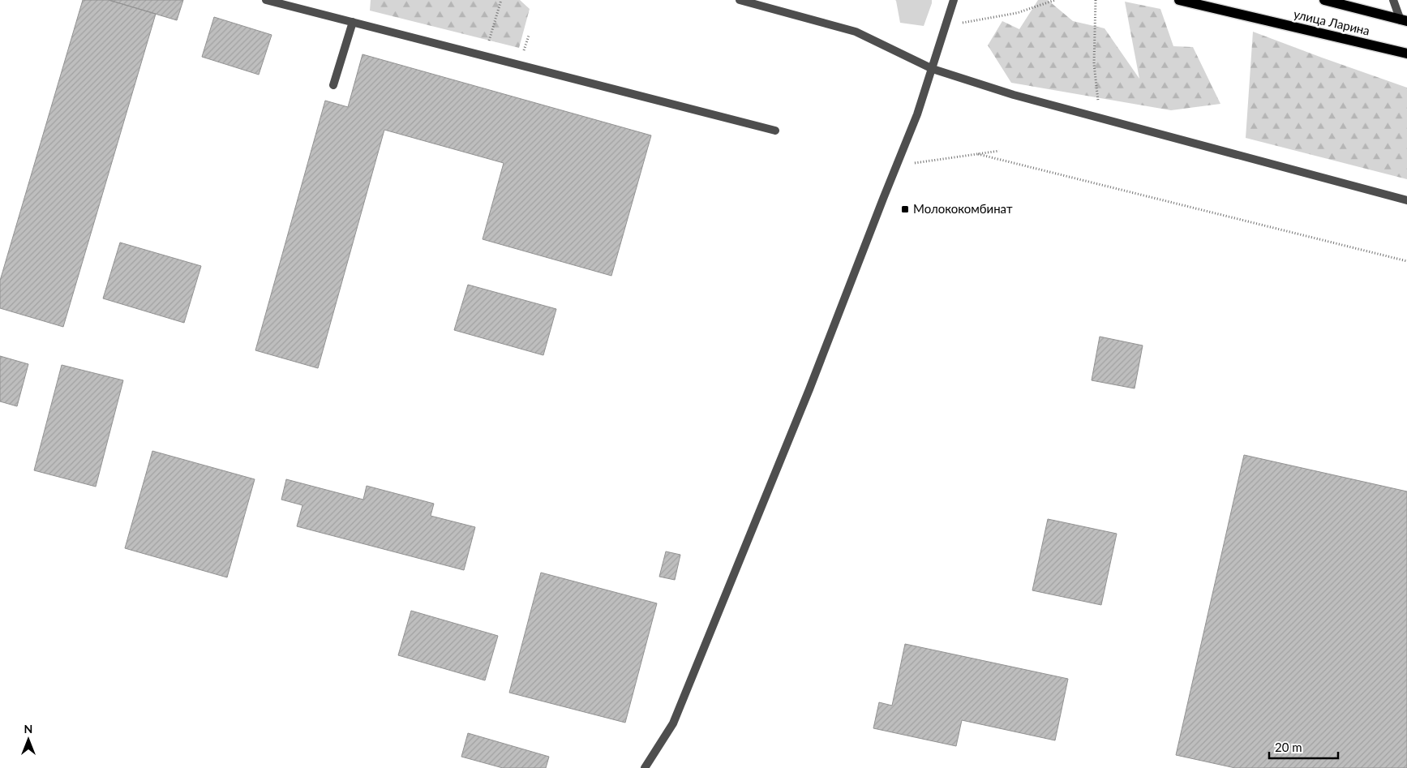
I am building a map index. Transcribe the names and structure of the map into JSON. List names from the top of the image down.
{
  "streets": {
    "main road": ["улица Ларина"]
  },
  "places": {
    "transit": ["Молококомбинат"]
  },
  "scale_bar": "20 m",
  "north": "top"
}
